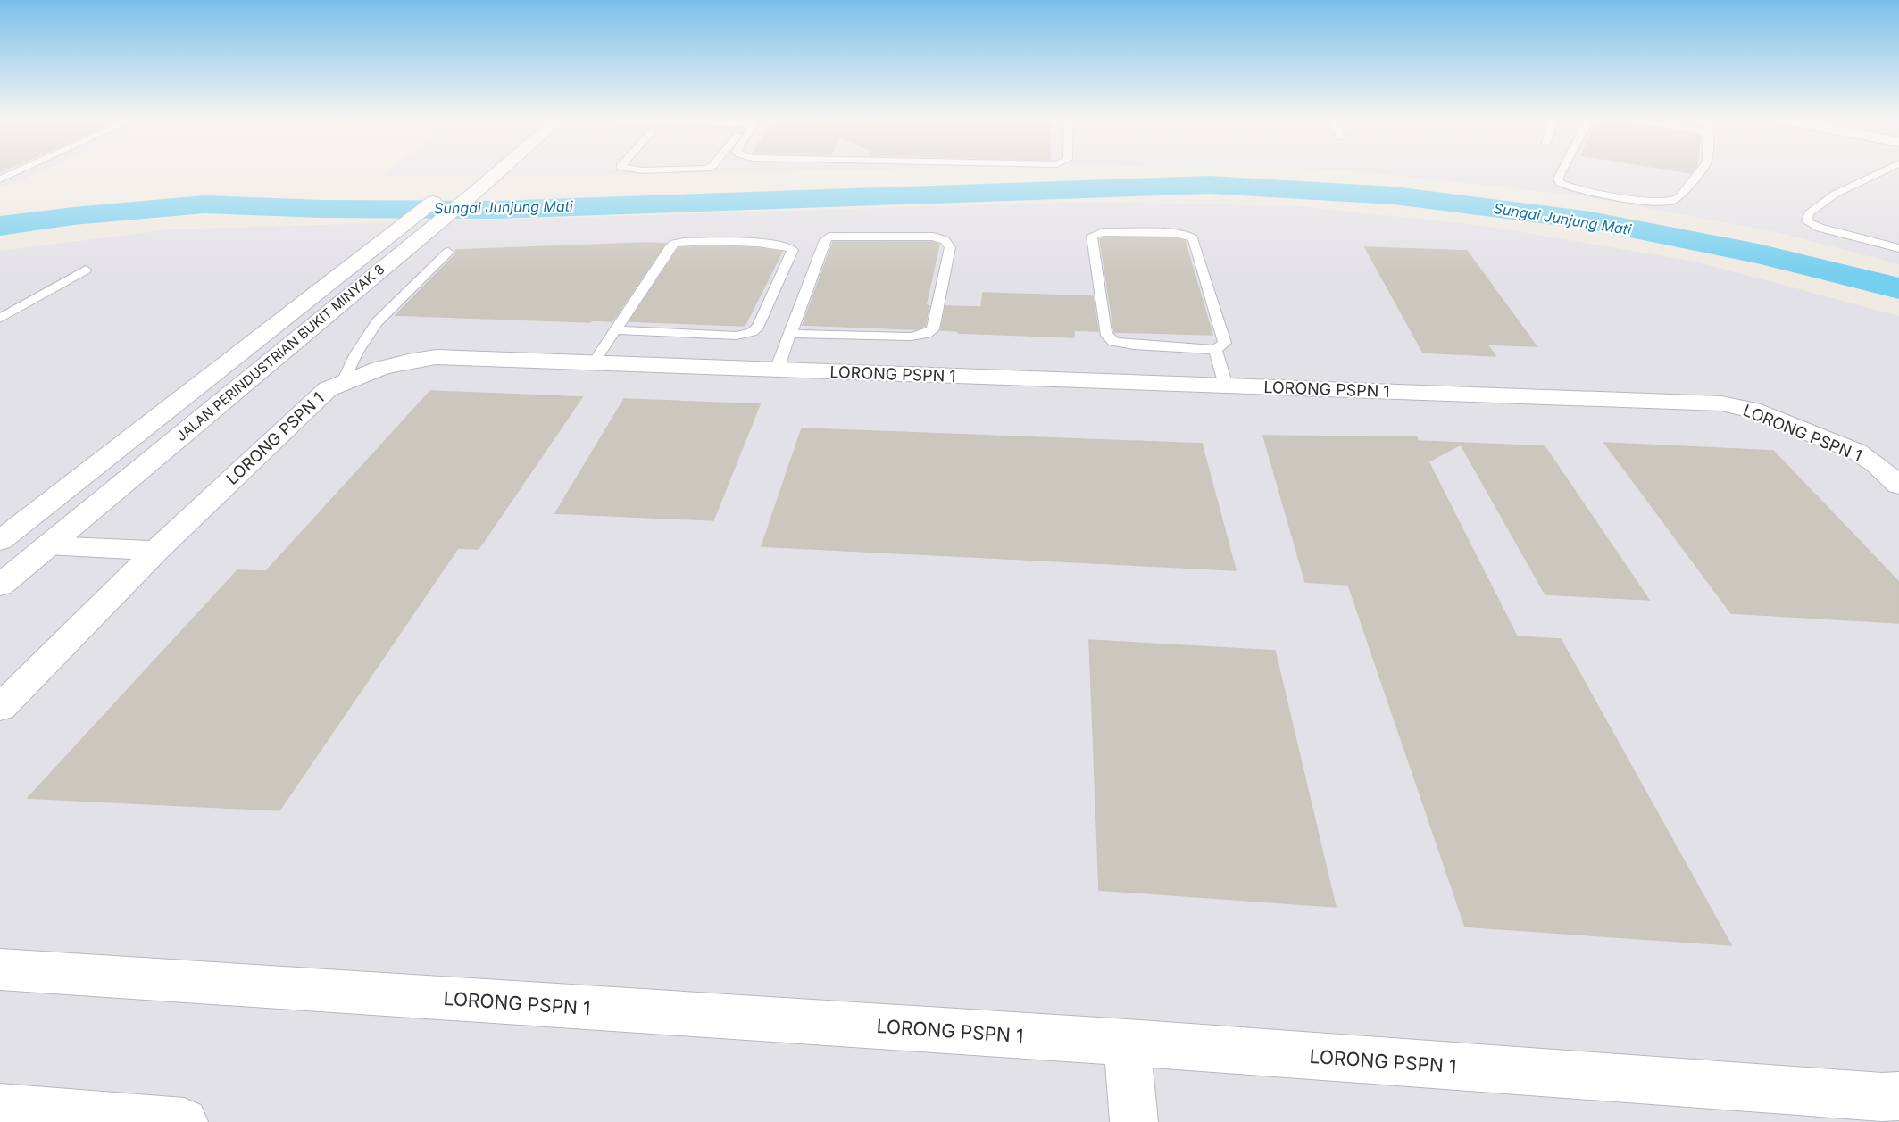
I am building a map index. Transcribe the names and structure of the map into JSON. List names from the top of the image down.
{
  "streets": {
    "street": ["JALAN PERINDUSTRIAN BUKIT MINYAK 8", "LORONG PSPN 1"]
  },
  "water": ["Sungai Junjung Mati"]
}
